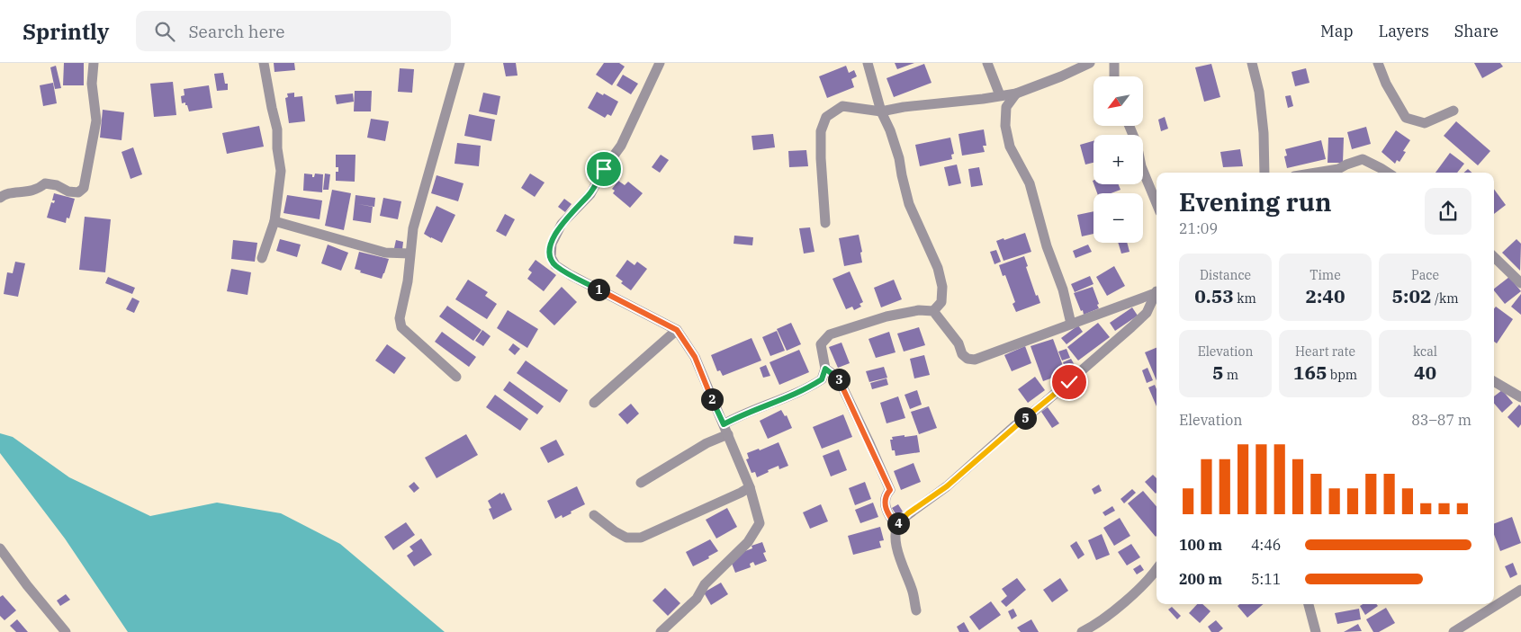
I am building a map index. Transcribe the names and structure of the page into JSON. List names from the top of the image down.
{
  "north": "bottom left",
  "page": {
    "header": "Sprintly",
    "search": "Search here",
    "nav": ["Map", "Layers", "Share"],
    "map_buttons": ["+", "−"],
    "heading": ["Evening run", "21:09"],
    "stats": [
      ["Distance", "0.53 km"],
      ["Time", "2:40"],
      ["Pace", "5:02 /km"],
      ["Elevation", "5 m"],
      ["Heart rate", "165 bpm"],
      ["kcal", "40"]
    ],
    "pins": [
      "1",
      "3",
      "2",
      "5",
      "4"
    ],
    "chart": ["Elevation", "83–87 m"],
    "list": [
      {
        "name": "100 m",
        "note": "4:46"
      },
      {
        "name": "200 m",
        "note": "5:11"
      }
    ]
  }
}
